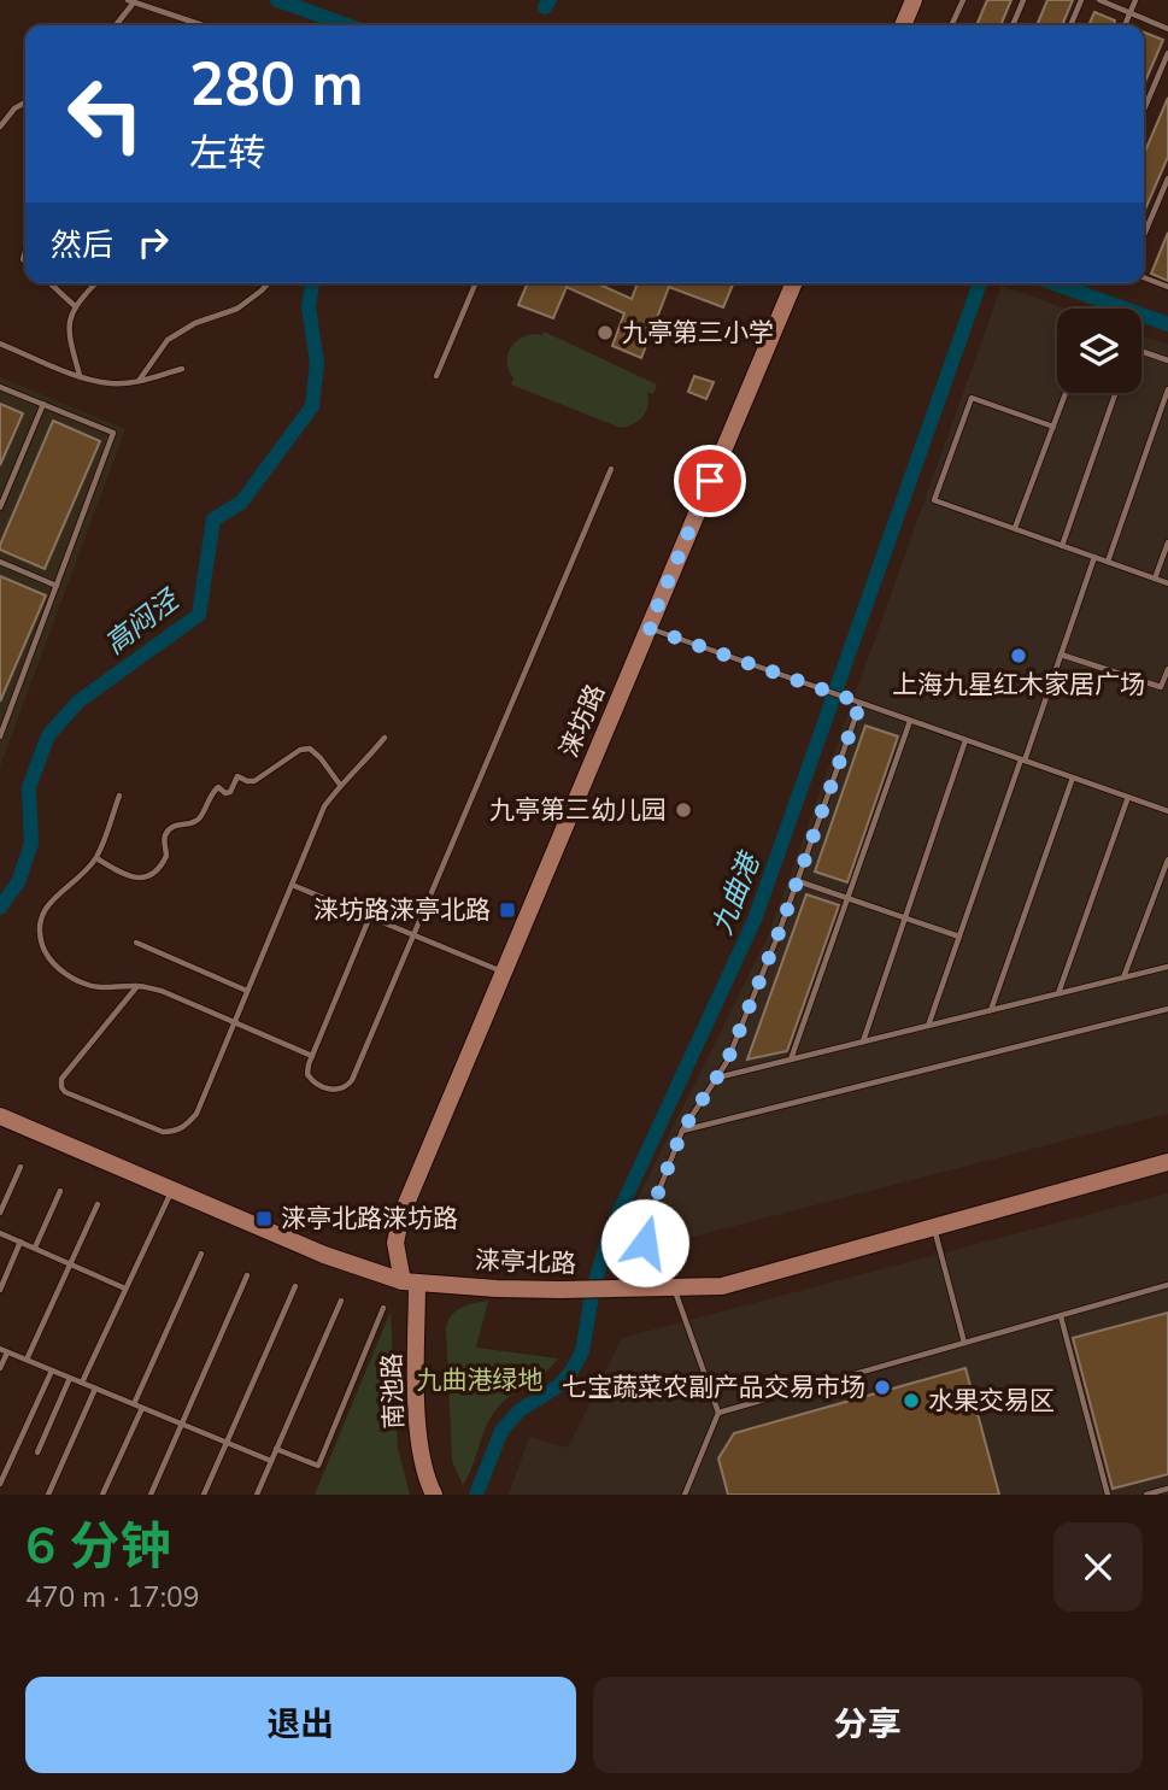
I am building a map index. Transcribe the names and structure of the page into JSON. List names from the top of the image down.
{
  "streets": {
    "street": ["涞坊路", "涞亭北路", "南池路"]
  },
  "crossings": [
    ["涞坊路", "涞亭北路"],
    ["涞坊路", "南池路"],
    ["涞亭北路", "南池路"]
  ],
  "water": ["高闷泾", "九曲港"],
  "parks": ["九曲港绿地"],
  "places": {
    "other": [
      "九亭第三小学",
      "上海九星红木家居广场",
      "九亭第三幼儿园",
      "七宝蔬菜农副产品交易市场",
      "水果交易区"
    ],
    "transit": ["涞坊路涞亭北路", "涞亭北路涞坊路"]
  },
  "page": {
    "turn": ["280 m", "左转"],
    "then": "然后",
    "heading": ["6 分钟", "470 m · 17:09"],
    "buttons": ["退出", "分享"]
  }
}
